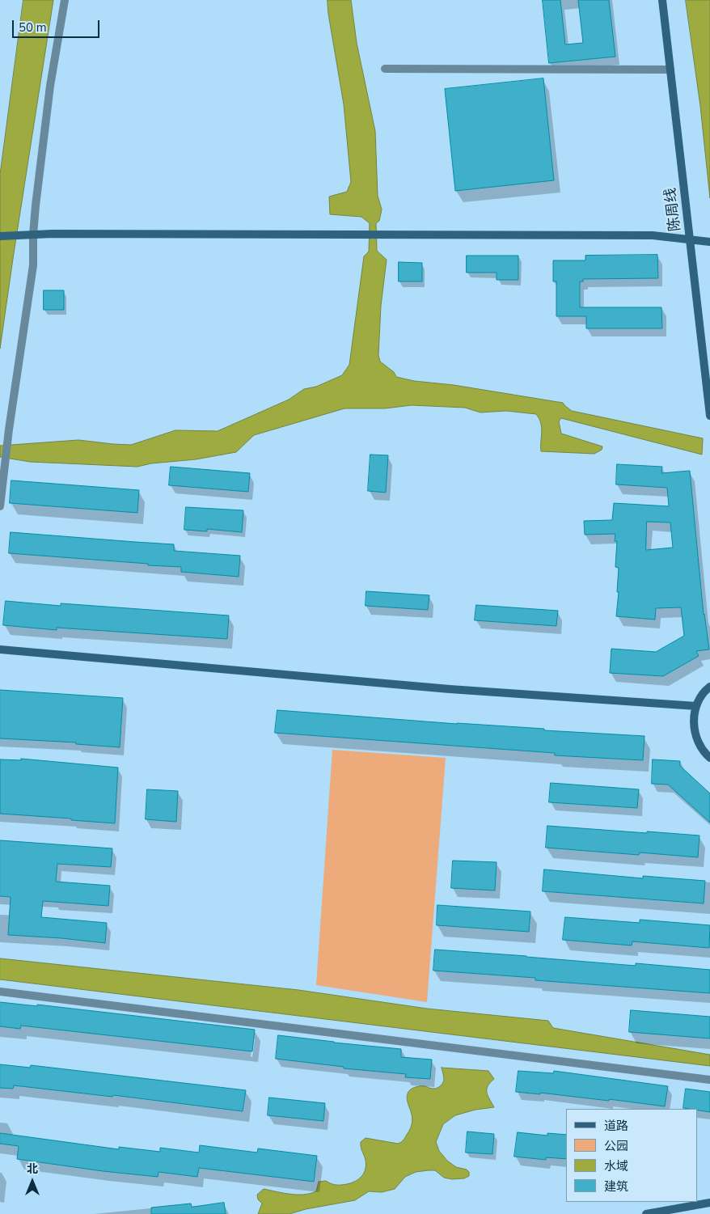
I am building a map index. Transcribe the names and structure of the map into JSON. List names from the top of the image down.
{
  "streets": {
    "street": ["陈周线"]
  },
  "legend": [
    "道路",
    "公园",
    "水域",
    "建筑"
  ],
  "scale_bar": "50 m",
  "north": "top"
}
